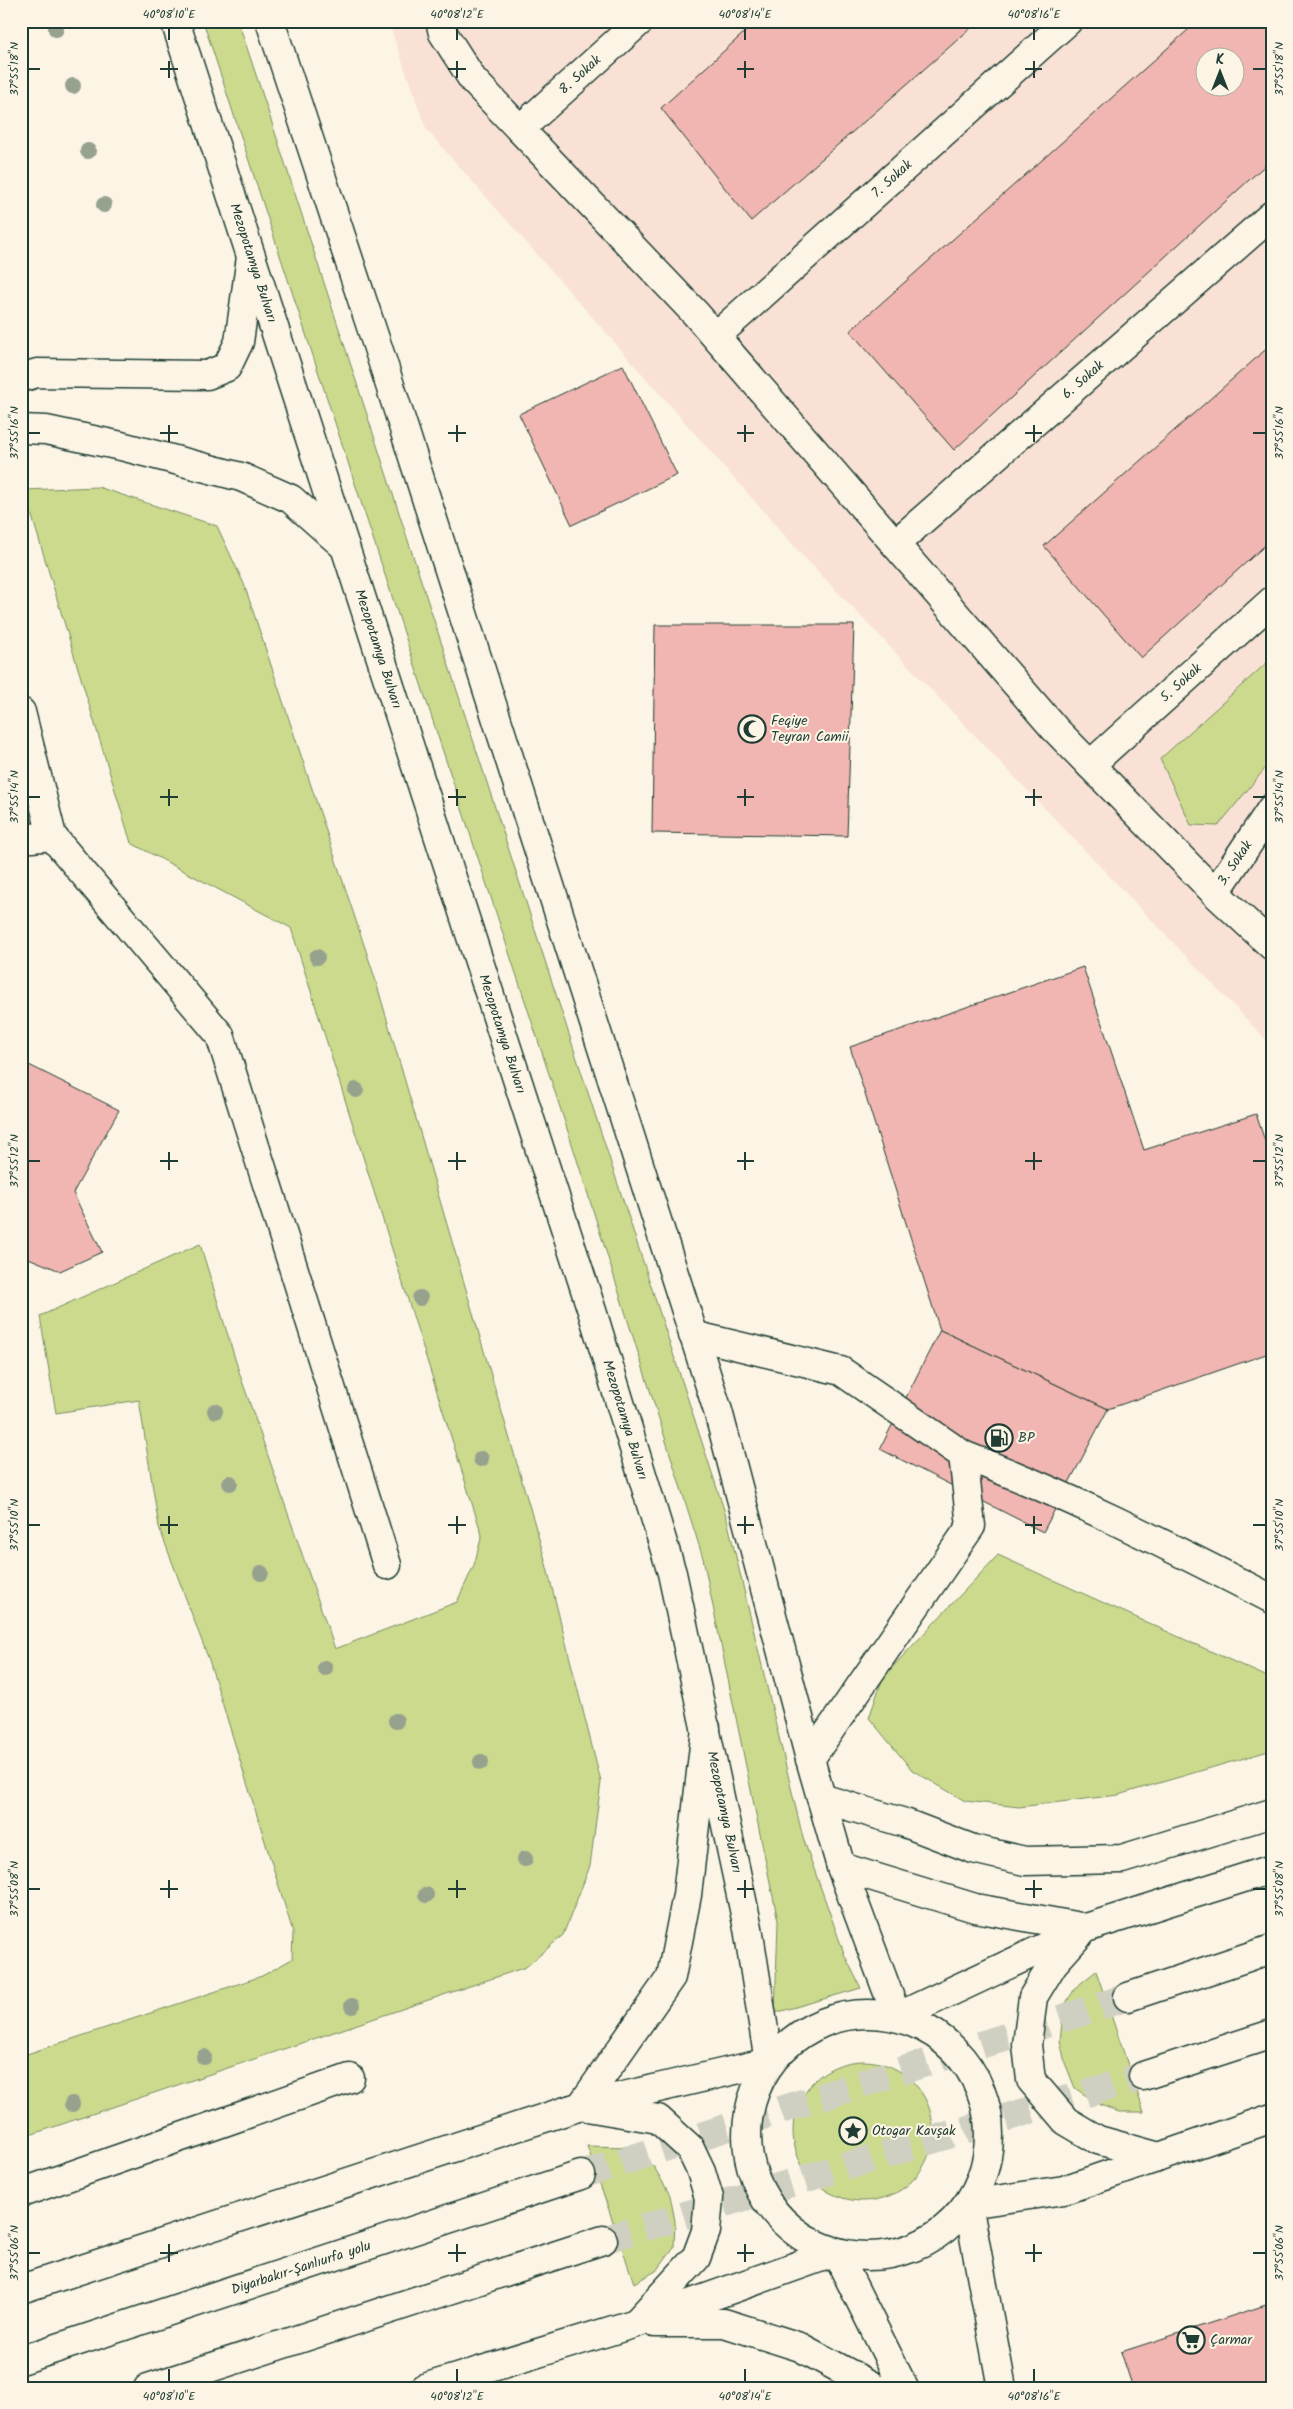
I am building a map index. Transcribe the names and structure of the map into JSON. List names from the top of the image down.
{
  "streets": {
    "main road": [
      "8. Sokak",
      "7. Sokak",
      "Mezopotamya Bulvarı",
      "6. Sokak",
      "5. Sokak",
      "3. Sokak",
      "Diyarbakır-Şanlıurfa yolu"
    ]
  },
  "places": {
    "mosque": ["Feqiye Teyran Camii"],
    "fuel station": ["BP"],
    "place": ["Otogar Kavşak"],
    "supermarket": ["Çarmar"]
  },
  "north": "top",
  "coordinates": [
    "40°08'10\"E",
    "40°08'12\"E",
    "40°08'14\"E",
    "40°08'16\"E",
    "37°55'18\"N",
    "37°55'16\"N",
    "37°55'14\"N",
    "37°55'12\"N",
    "37°55'10\"N",
    "37°55'08\"N",
    "37°55'06\"N"
  ]
}
